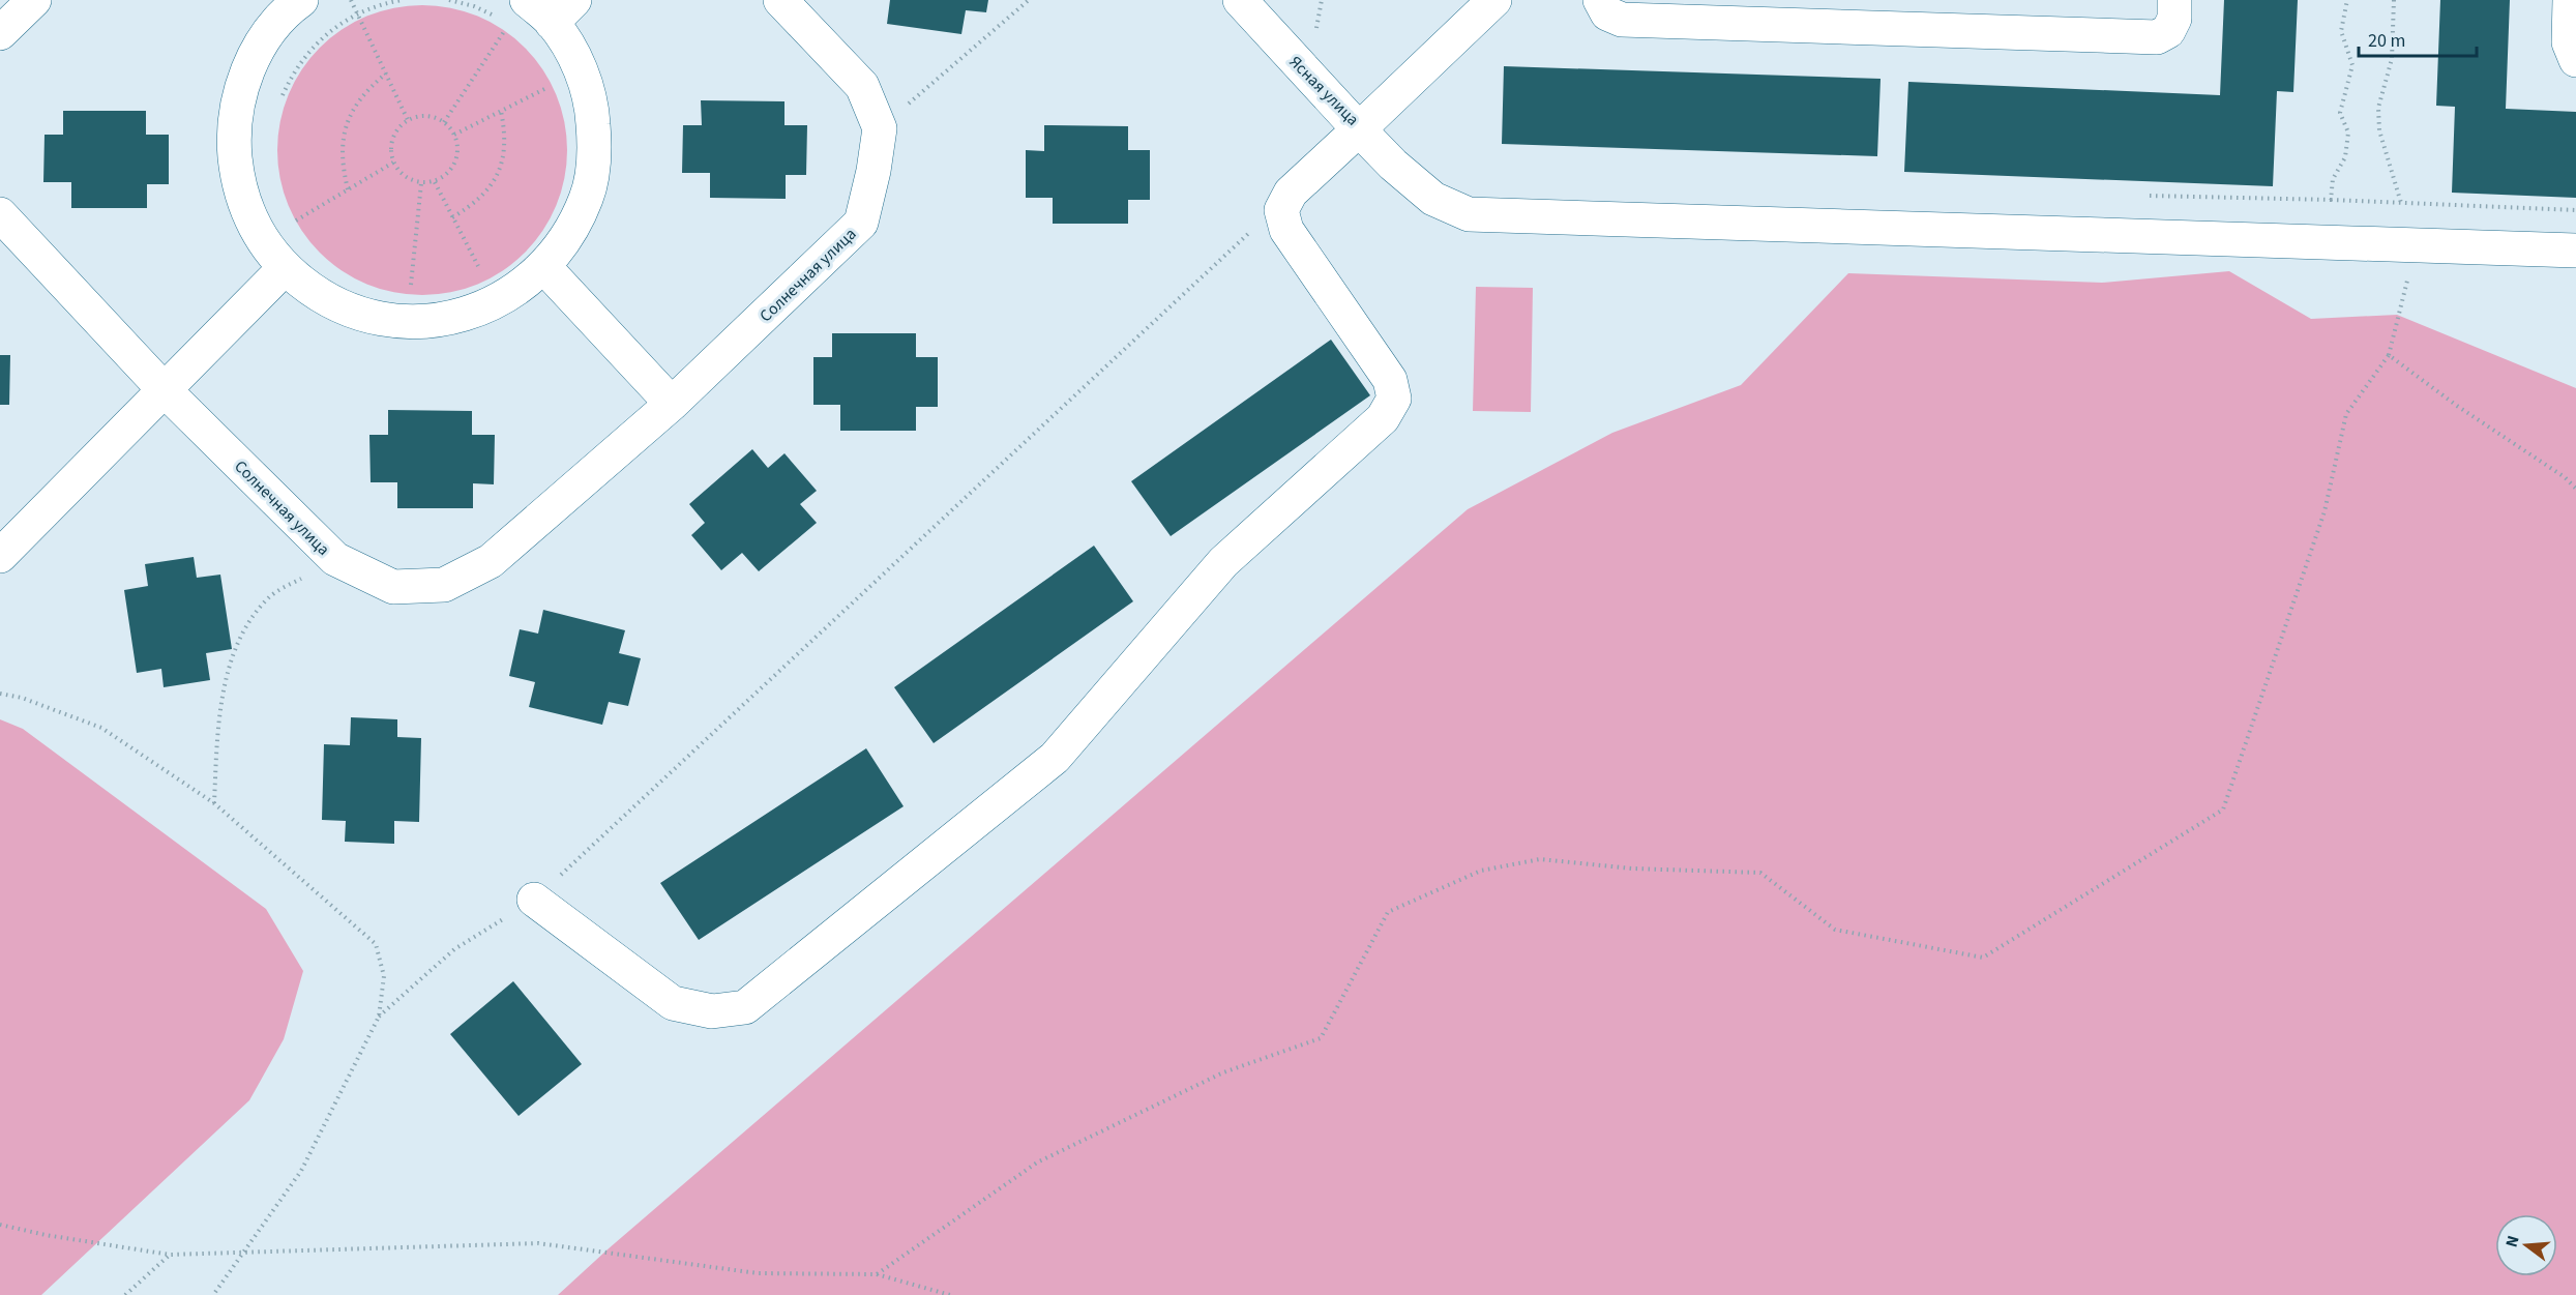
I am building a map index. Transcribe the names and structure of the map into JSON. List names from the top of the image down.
{
  "streets": {
    "street": ["Ясная улица", "Солнечная улица"]
  },
  "scale_bar": "20 m",
  "north": "left"
}
